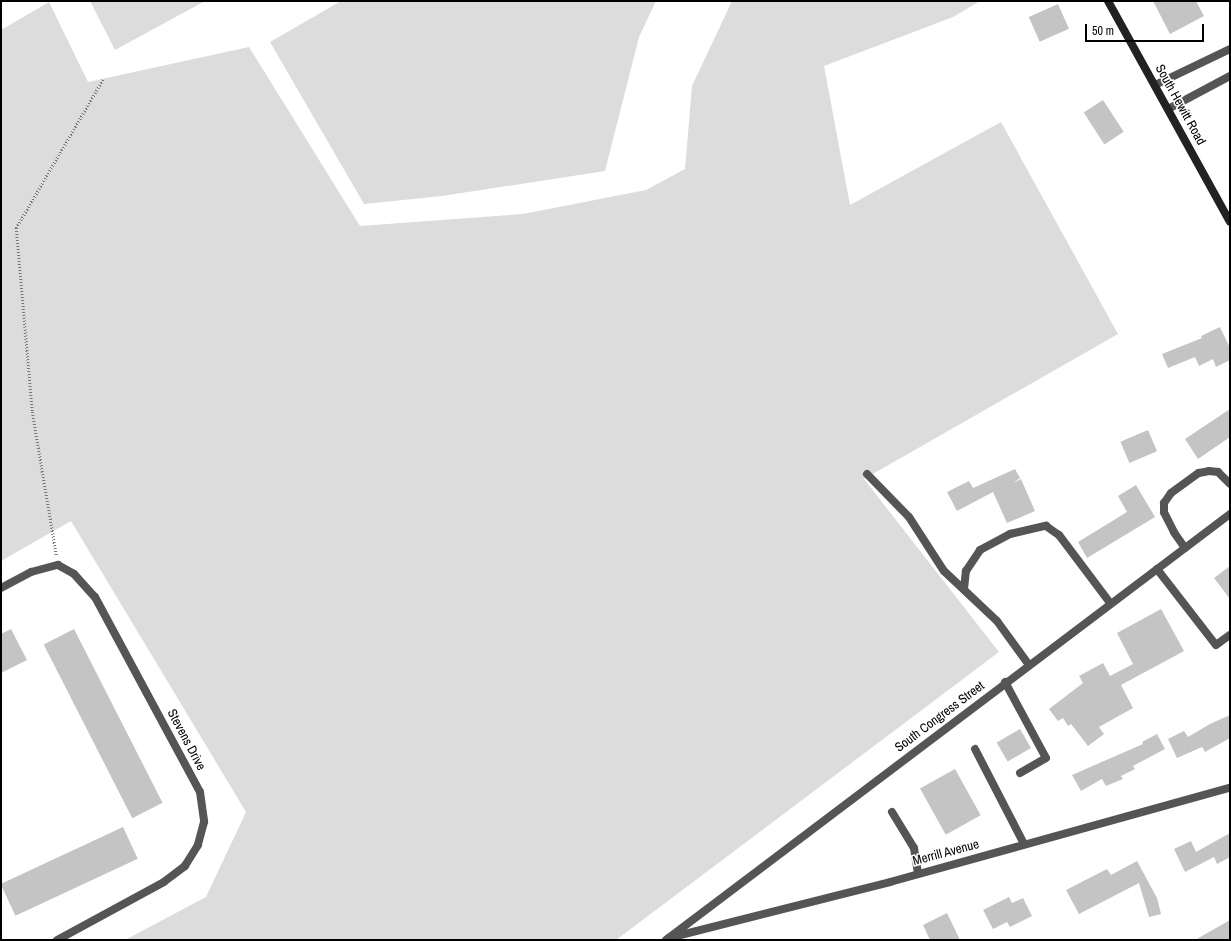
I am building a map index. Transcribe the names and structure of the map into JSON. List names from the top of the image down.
{
  "streets": {
    "main road": ["South Hewitt Road"],
    "street": ["South Congress Street", "Stevens Drive", "Merrill Avenue"]
  },
  "crossings": [
    ["South Congress Street", "Merrill Avenue"]
  ],
  "scale_bar": "50 m"
}
